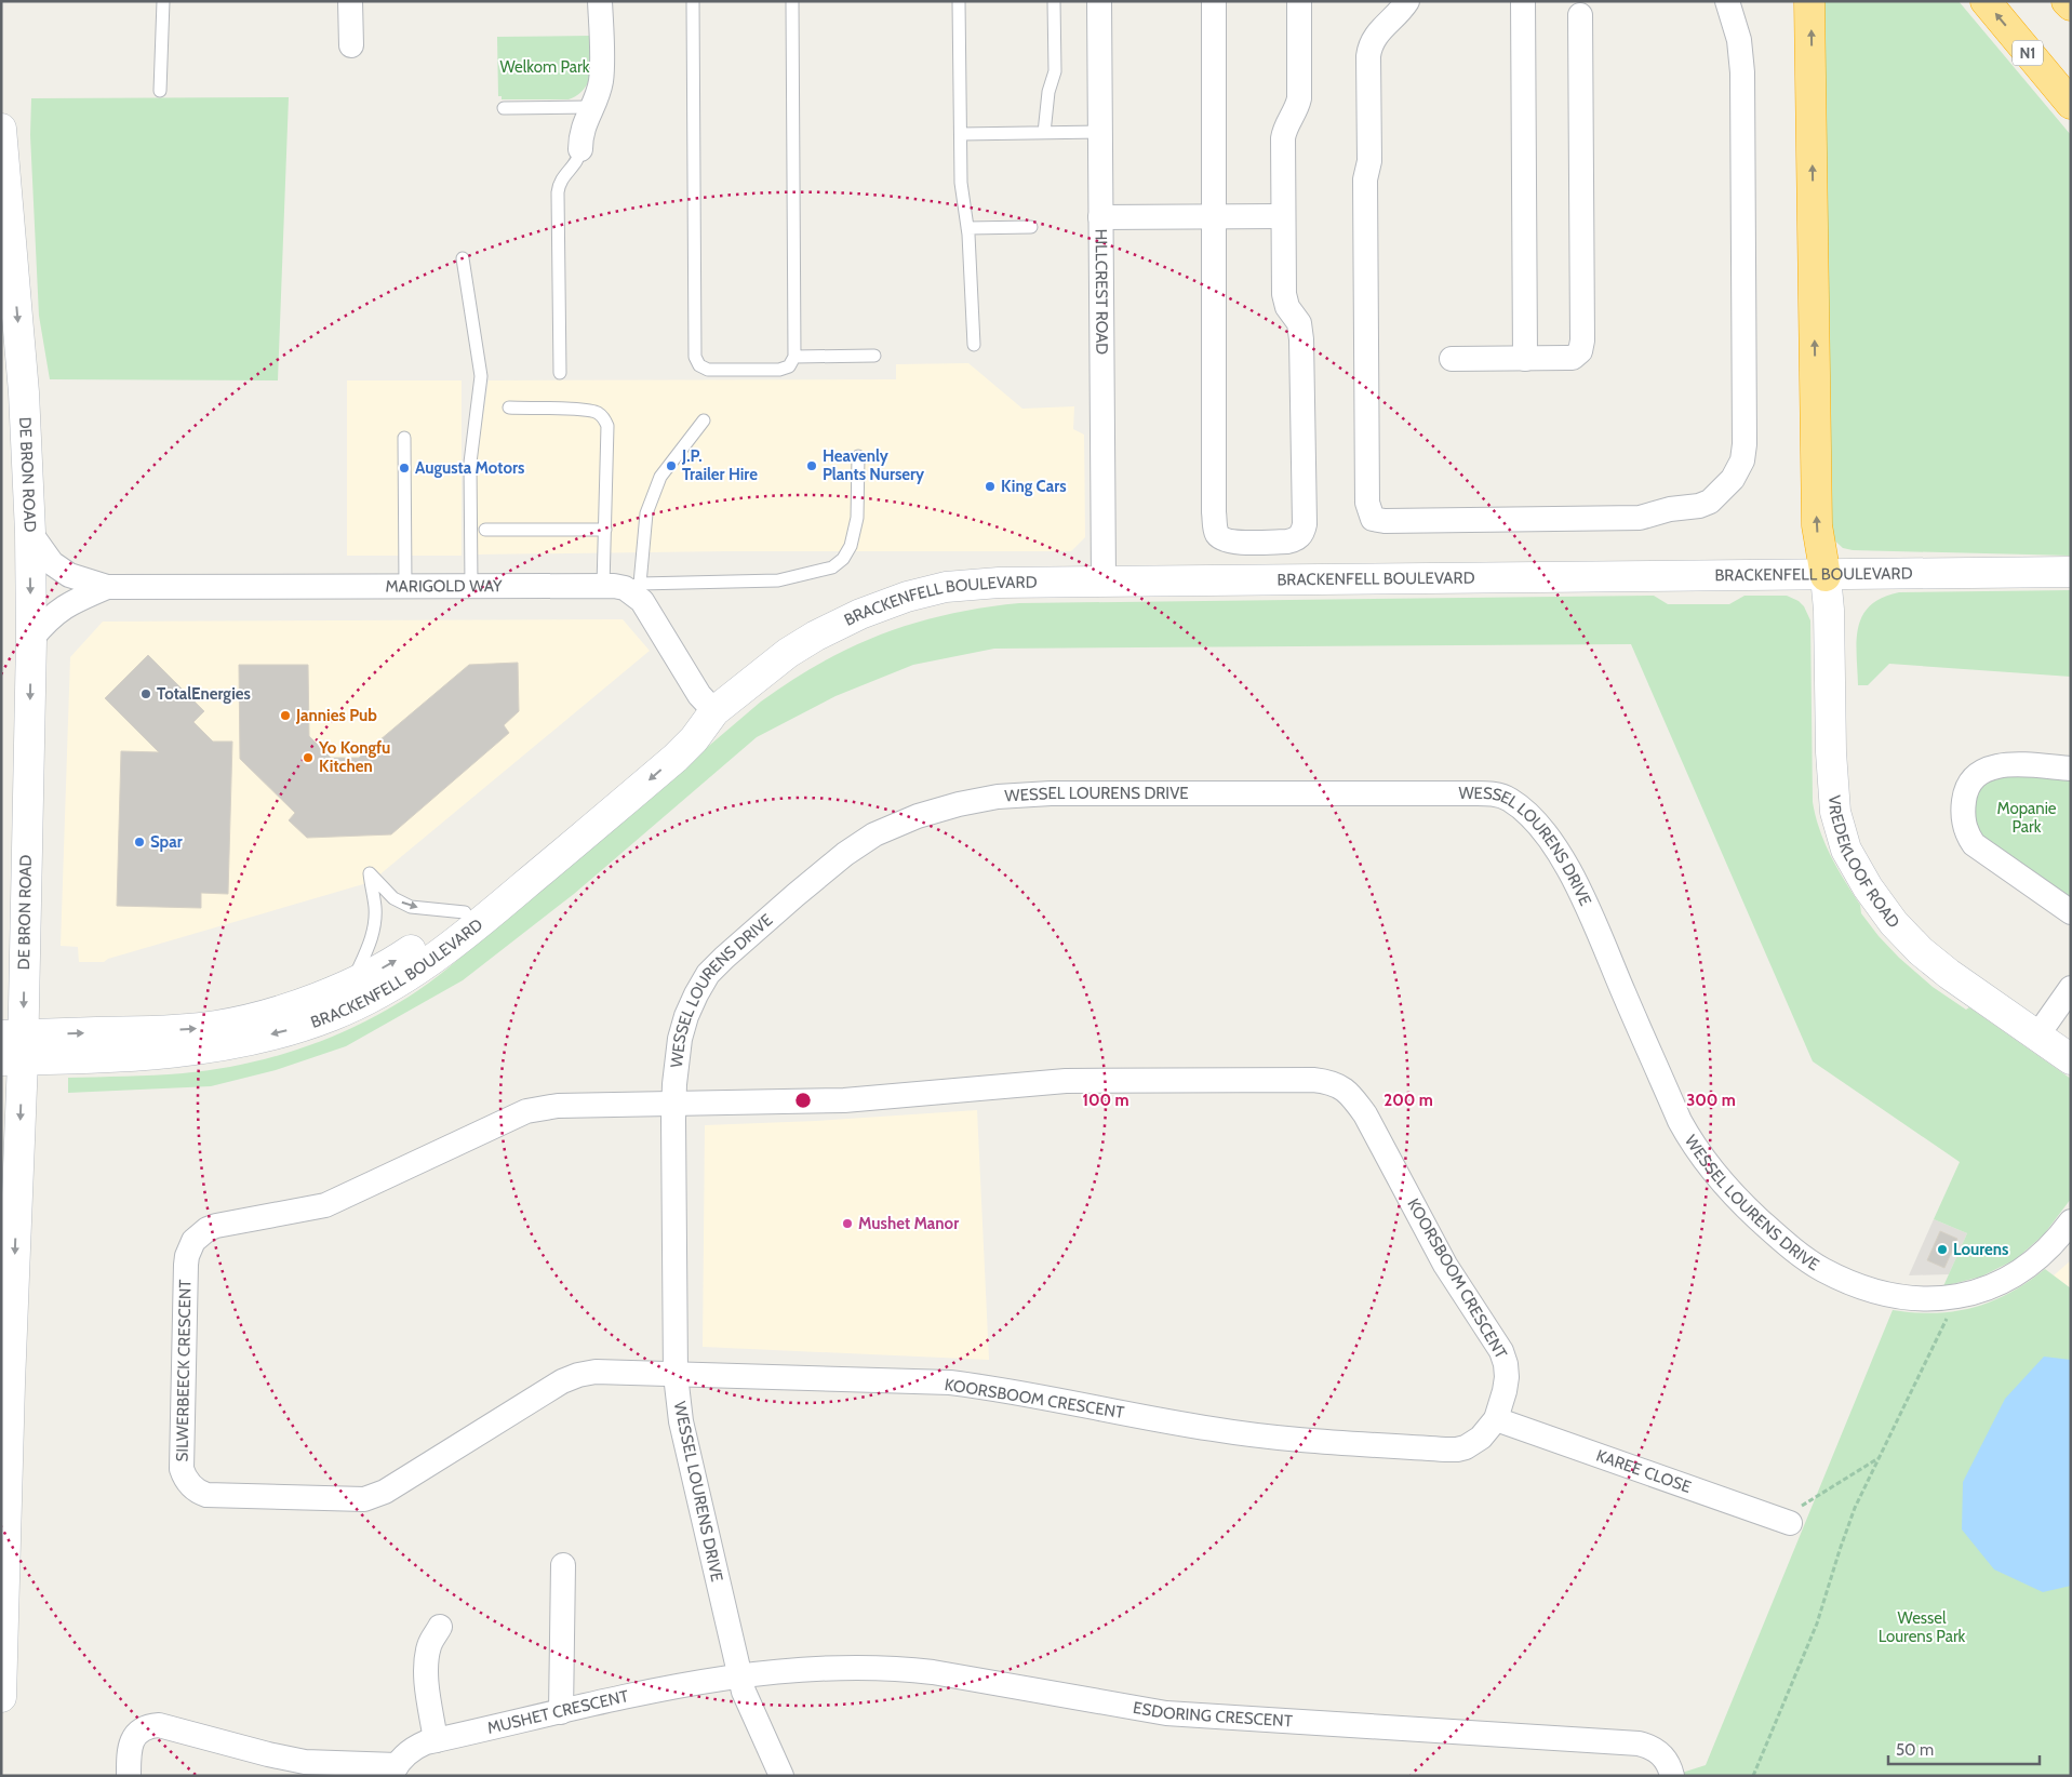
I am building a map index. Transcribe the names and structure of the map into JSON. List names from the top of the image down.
{
  "streets": {
    "highway": ["N1"],
    "street": [
      "HILLCREST ROAD",
      "DE BRON ROAD",
      "BRACKENFELL BOULEVARD",
      "MARIGOLD WAY",
      "WESSEL LOURENS DRIVE",
      "VREDEKLOOF ROAD",
      "KOORSBOOM CRESCENT",
      "SILWERBEECK CRESCENT",
      "KAREE CLOSE",
      "MUSHET CRESCENT",
      "ESDORING CRESCENT"
    ]
  },
  "crossings": [
    ["HILLCREST ROAD", "BRACKENFELL BOULEVARD"],
    ["DE BRON ROAD", "BRACKENFELL BOULEVARD"],
    ["DE BRON ROAD", "MARIGOLD WAY"],
    ["BRACKENFELL BOULEVARD", "VREDEKLOOF ROAD"],
    ["WESSEL LOURENS DRIVE", "KOORSBOOM CRESCENT"],
    ["WESSEL LOURENS DRIVE", "SILWERBEECK CRESCENT"],
    ["WESSEL LOURENS DRIVE", "MUSHET CRESCENT"],
    ["WESSEL LOURENS DRIVE", "ESDORING CRESCENT"],
    ["KOORSBOOM CRESCENT", "SILWERBEECK CRESCENT"],
    ["KOORSBOOM CRESCENT", "KAREE CLOSE"],
    ["MUSHET CRESCENT", "ESDORING CRESCENT"]
  ],
  "one_way": ["DE BRON ROAD"],
  "parks": ["Welkom Park", "Mopanie Park", "Wessel Lourens Park"],
  "places": [
    "J.P. Trailer Hire",
    "Heavenly Plants Nursery",
    "Augusta Motors",
    "King Cars",
    "TotalEnergies",
    "Jannies Pub",
    "Yo Kongfu Kitchen",
    "Spar",
    "Mushet Manor",
    "Lourens"
  ],
  "scale_bar": "50 m",
  "rings": ["100 m", "200 m", "300 m"]
}
